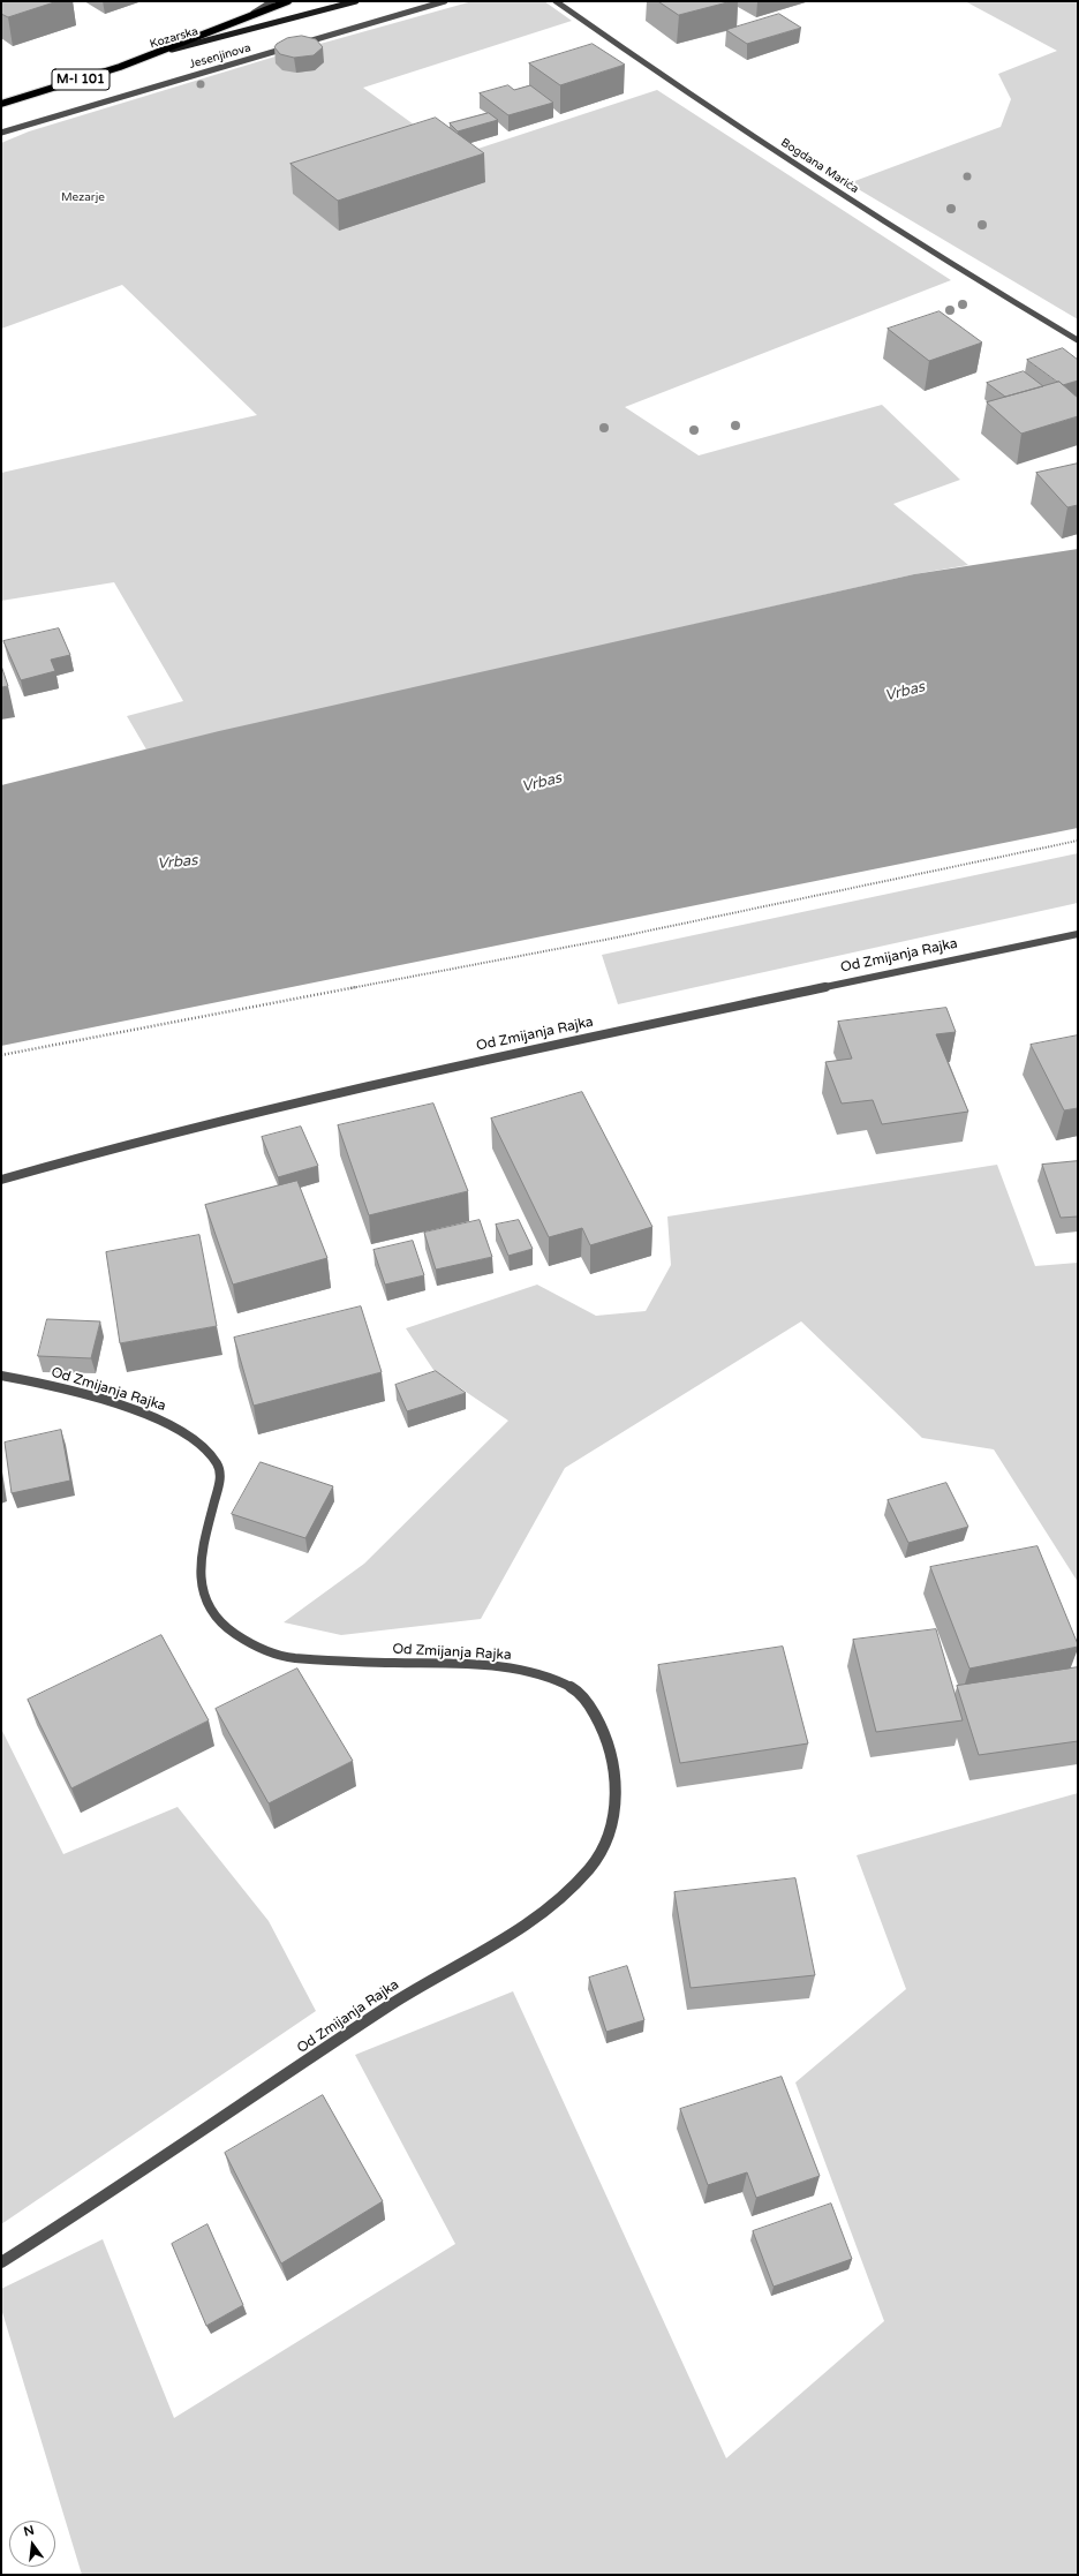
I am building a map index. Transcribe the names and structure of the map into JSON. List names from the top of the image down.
{
  "streets": {
    "main road": ["Kozarska", "M-I 101"],
    "street": ["Jesenjinova", "Bogdana Marića", "Od Zmijanja Rajka"]
  },
  "crossings": [
    ["Kozarska", "M-I 101"]
  ],
  "water": ["Vrbas"],
  "parks": ["Mezarje"],
  "north": "top"
}
